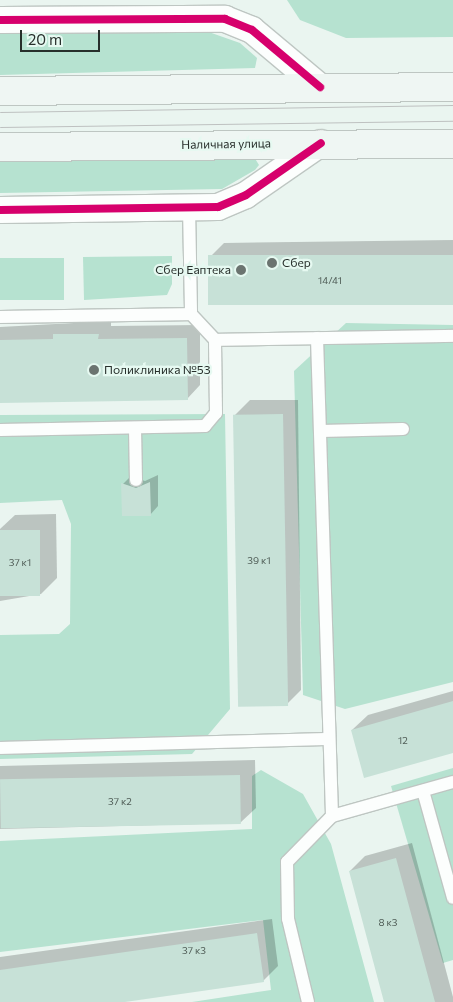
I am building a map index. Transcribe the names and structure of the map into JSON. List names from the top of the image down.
{
  "streets": {
    "main road": ["Наличная улица"]
  },
  "places": ["Сбер", "Сбер Еаптека", "Поликлиника №53"],
  "house_numbers": [
    "14/41",
    "39 к1",
    "37 к1",
    "12",
    "37 к2",
    "8 к3",
    "37 к3"
  ],
  "scale_bar": "20 m"
}
